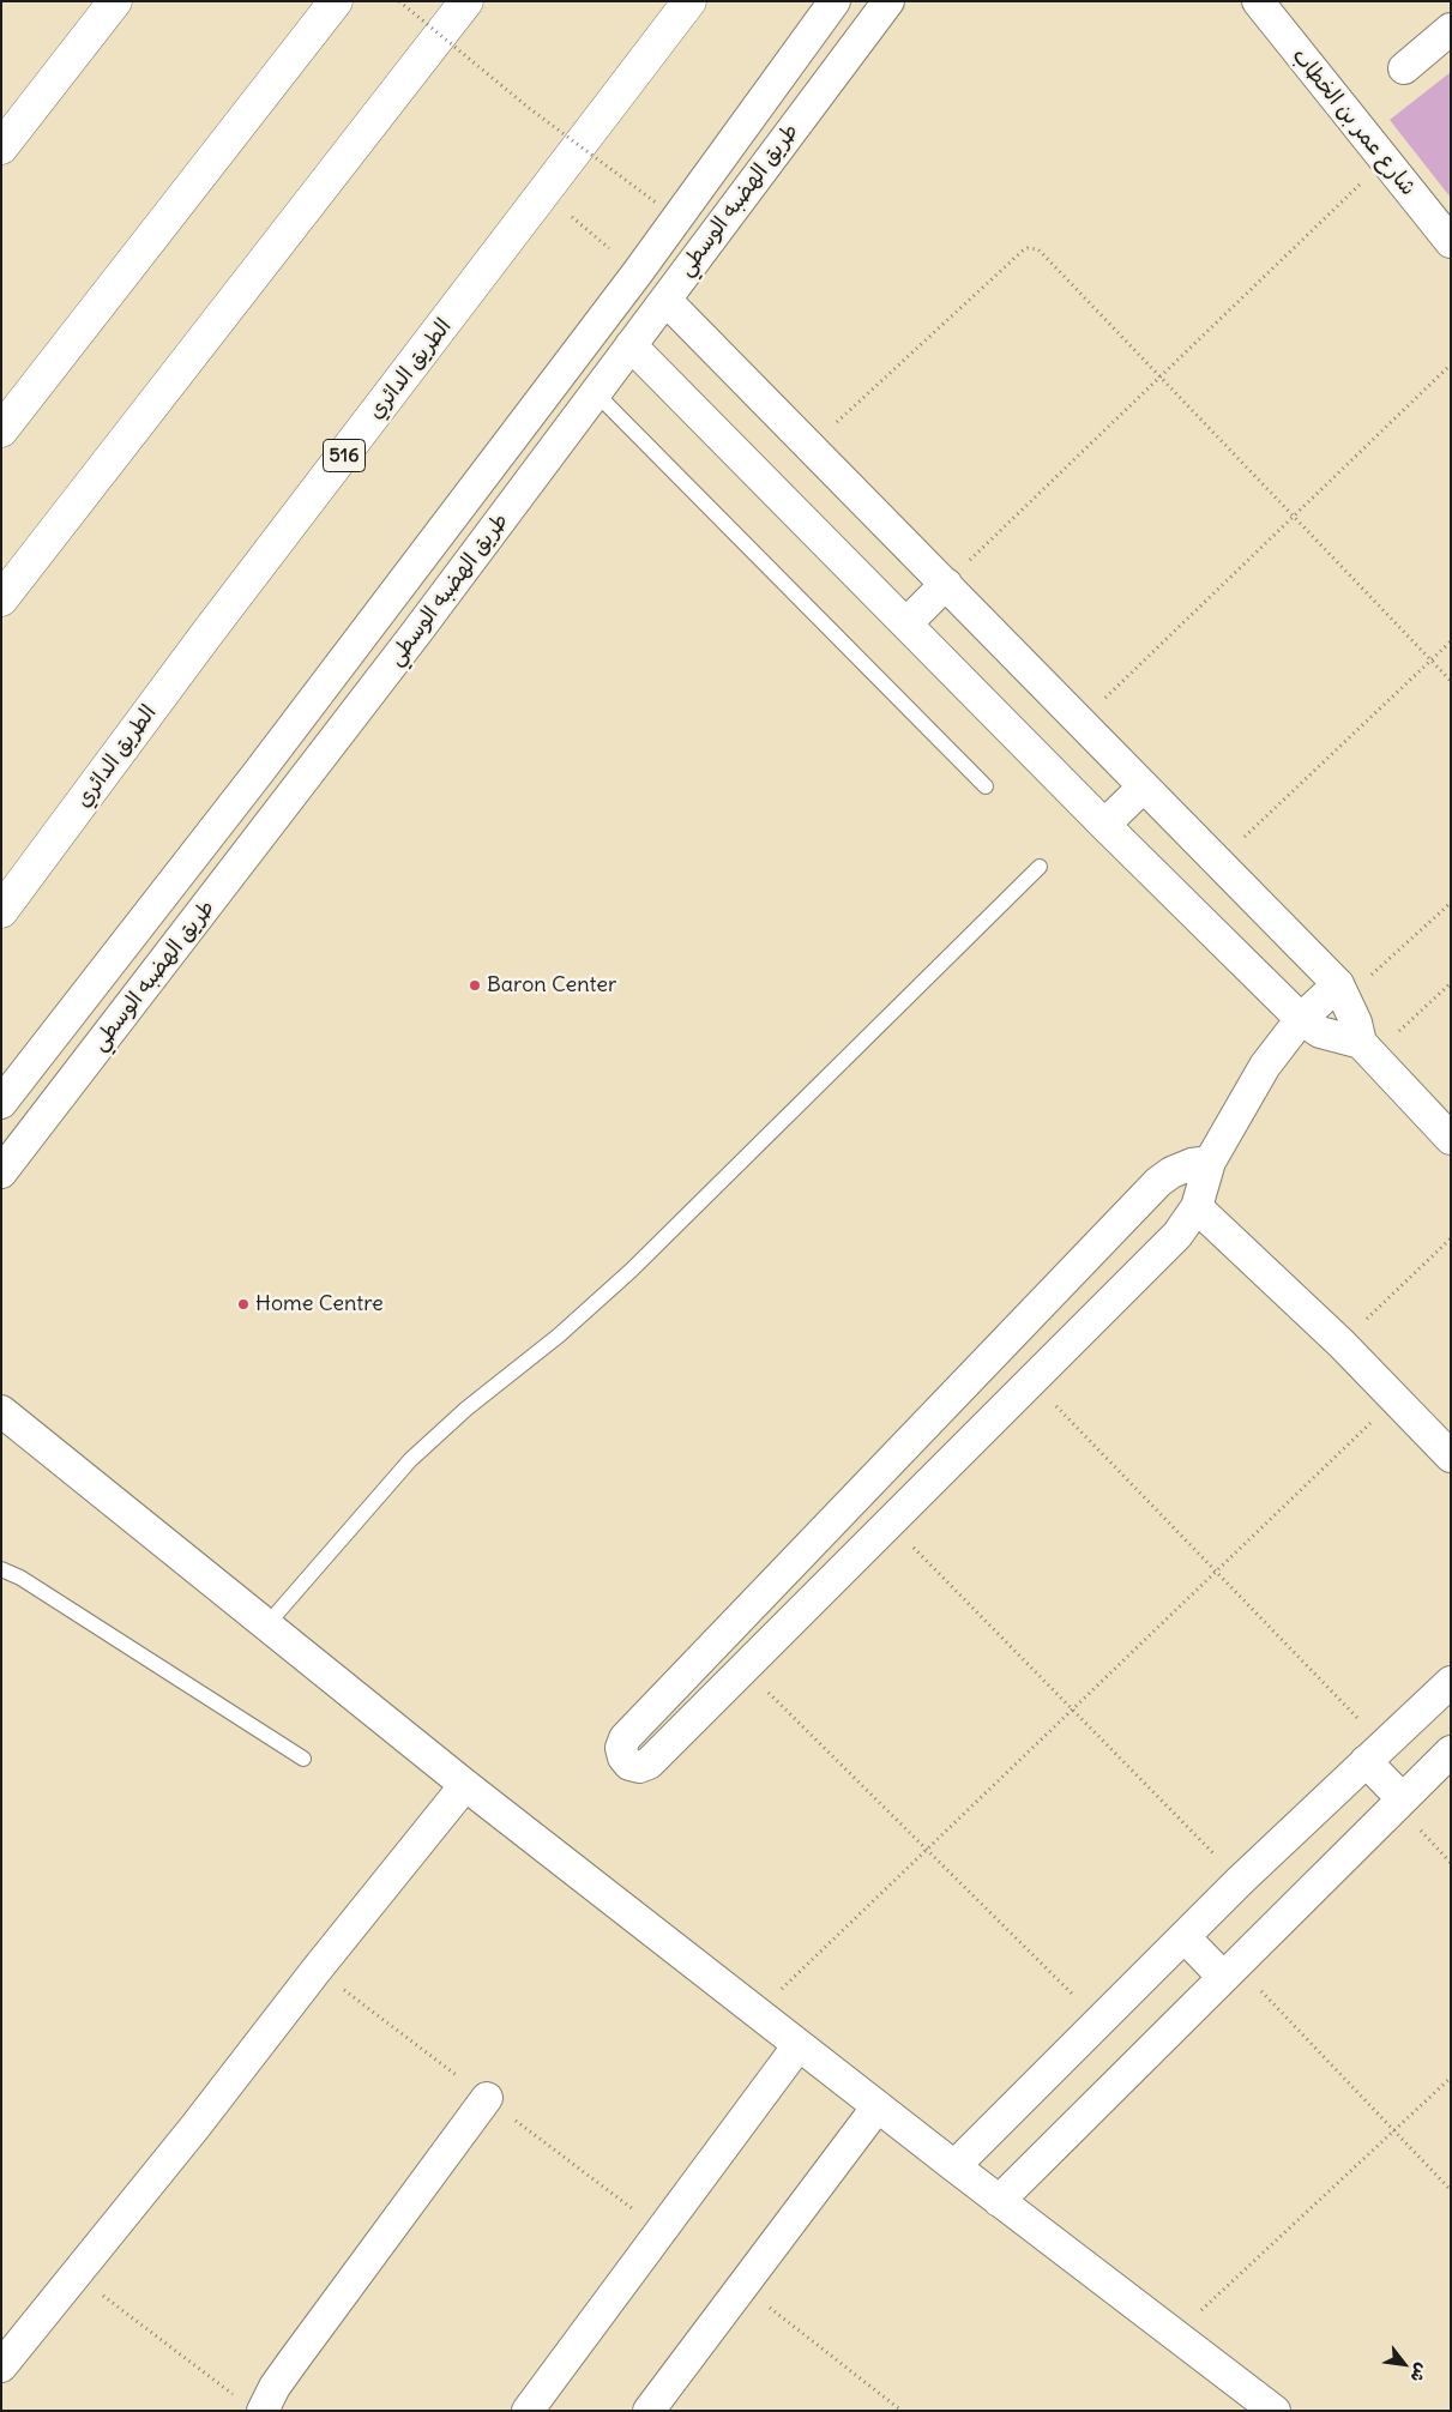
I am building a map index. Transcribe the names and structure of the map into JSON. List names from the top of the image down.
{
  "streets": {
    "highway": ["الطريق الدائري", "516"],
    "street": ["شارع عمر بن الخطاب", "طريق الهضبه الوسطي"]
  },
  "places": ["Baron Center", "Home Centre"],
  "north": "bottom right"
}
